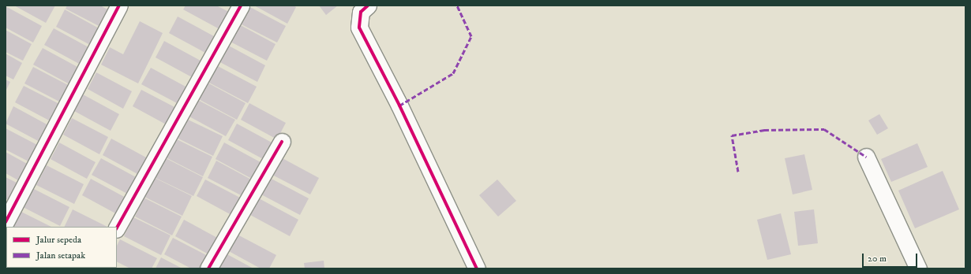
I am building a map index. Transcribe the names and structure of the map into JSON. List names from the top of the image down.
{
  "legend": ["Jalur sepeda", "Jalan setapak"],
  "scale_bar": "20 m"
}
